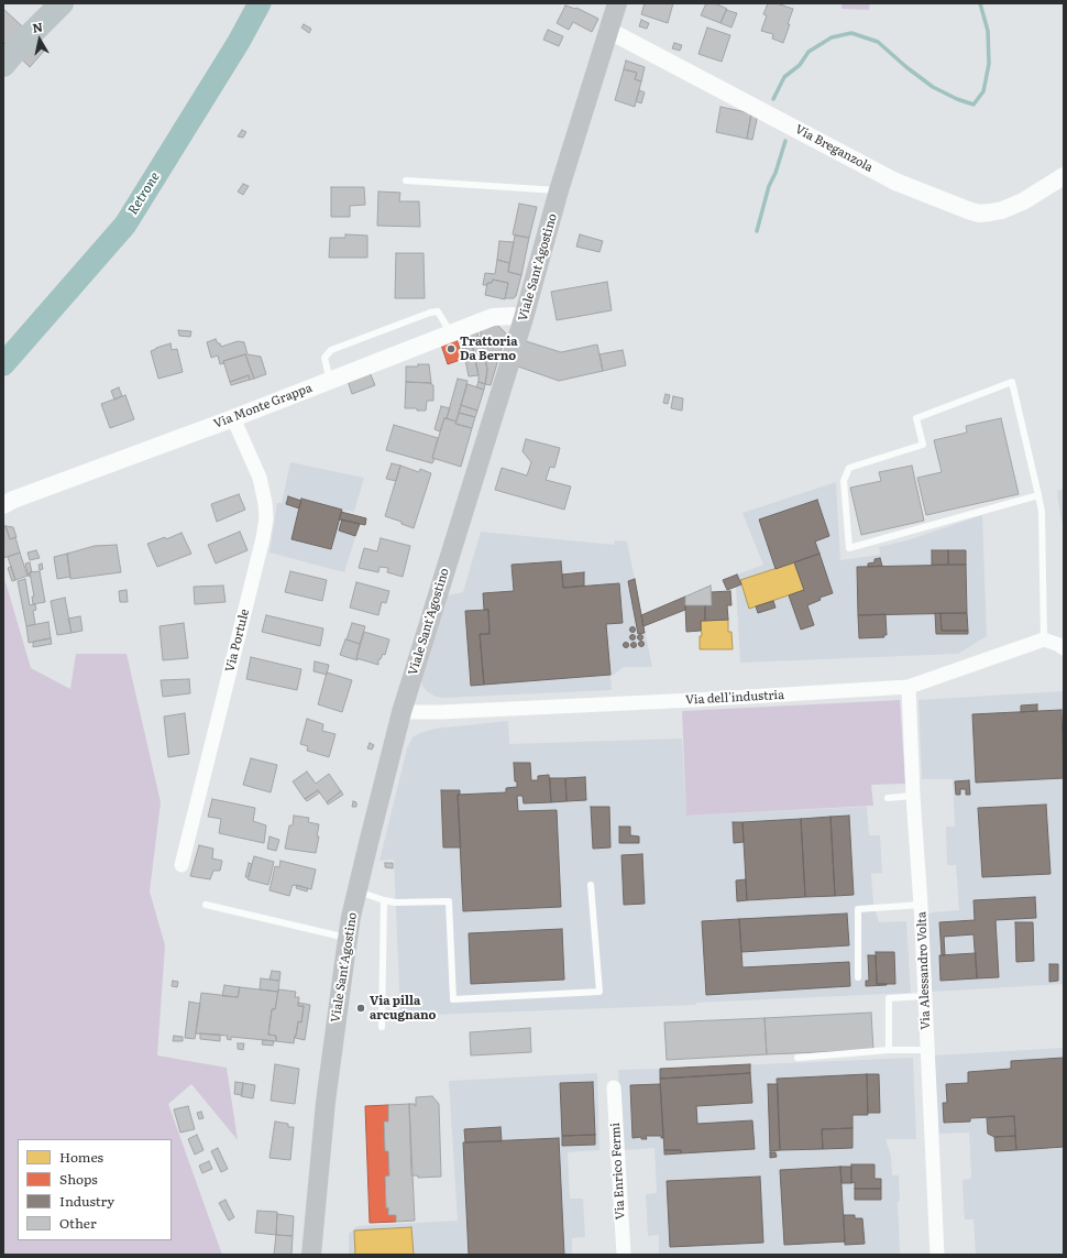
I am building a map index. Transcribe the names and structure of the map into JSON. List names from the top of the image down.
{
  "streets": {
    "main road": ["Viale Sant'Agostino"],
    "street": [
      "Via Breganzola",
      "Via Monte Grappa",
      "Via Portule",
      "Via dell'industria",
      "Via Alessandro Volta",
      "Via Enrico Fermi"
    ]
  },
  "crossings": [
    ["Via Breganzola", "Viale Sant'Agostino"],
    ["Viale Sant'Agostino", "Via Monte Grappa"],
    ["Viale Sant'Agostino", "Via dell'industria"],
    ["Via Monte Grappa", "Via Portule"],
    ["Via dell'industria", "Via Alessandro Volta"]
  ],
  "water": ["Retrone"],
  "places": ["Trattoria Da Berno", "Via pilla arcugnano"],
  "legend": [
    "Homes",
    "Shops",
    "Industry",
    "Other"
  ],
  "north": "top"
}
